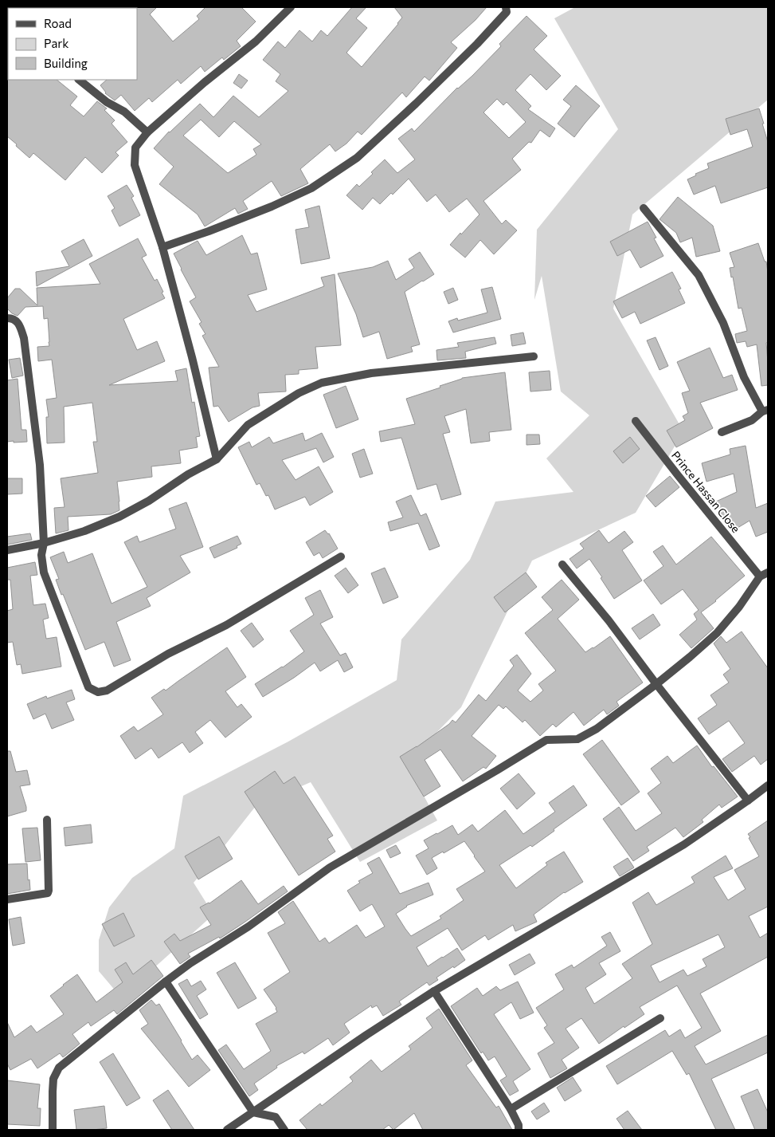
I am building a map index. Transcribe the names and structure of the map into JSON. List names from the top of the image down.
{
  "streets": {
    "street": ["Prince Hassan Close"]
  },
  "legend": ["Road", "Park", "Building"]
}
